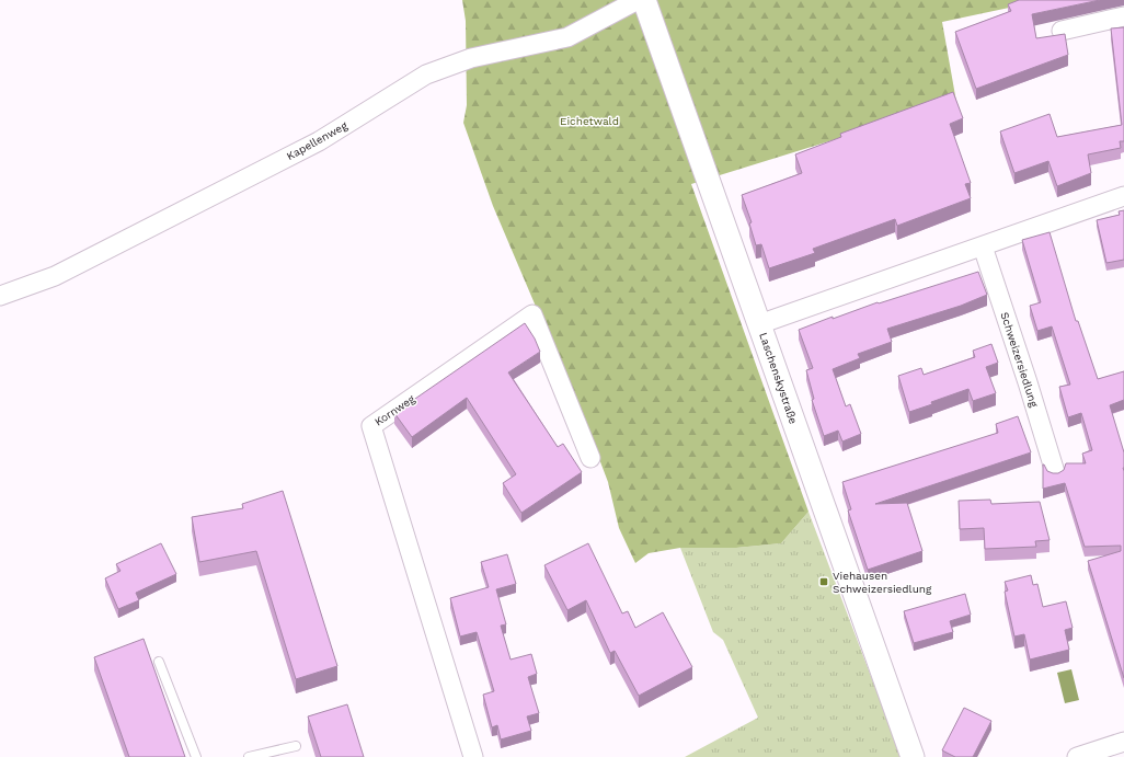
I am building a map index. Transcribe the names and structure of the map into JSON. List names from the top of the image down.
{
  "streets": {
    "street": [
      "Kapellenweg",
      "Schweizersiedlung",
      "Laschenskystraße",
      "Kornweg"
    ]
  },
  "parks": ["Eichetwald"],
  "places": {
    "transit": ["Viehausen Schweizersiedlung"]
  }
}
